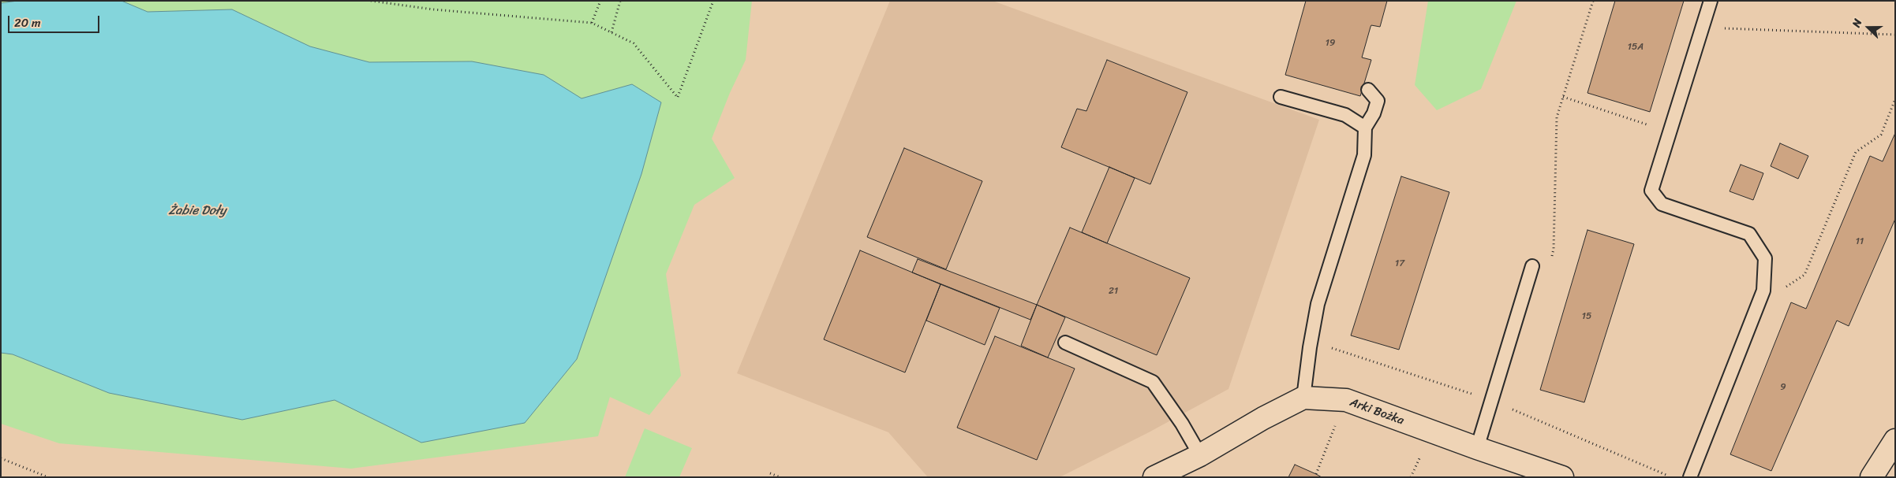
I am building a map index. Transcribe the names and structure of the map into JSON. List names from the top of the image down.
{
  "streets": {
    "street": ["Arki Bożka"]
  },
  "water": ["Żabie Doły"],
  "house_numbers": [
    "19",
    "15A",
    "11",
    "17",
    "21",
    "15",
    "9"
  ],
  "scale_bar": "20 m",
  "north": "left"
}
